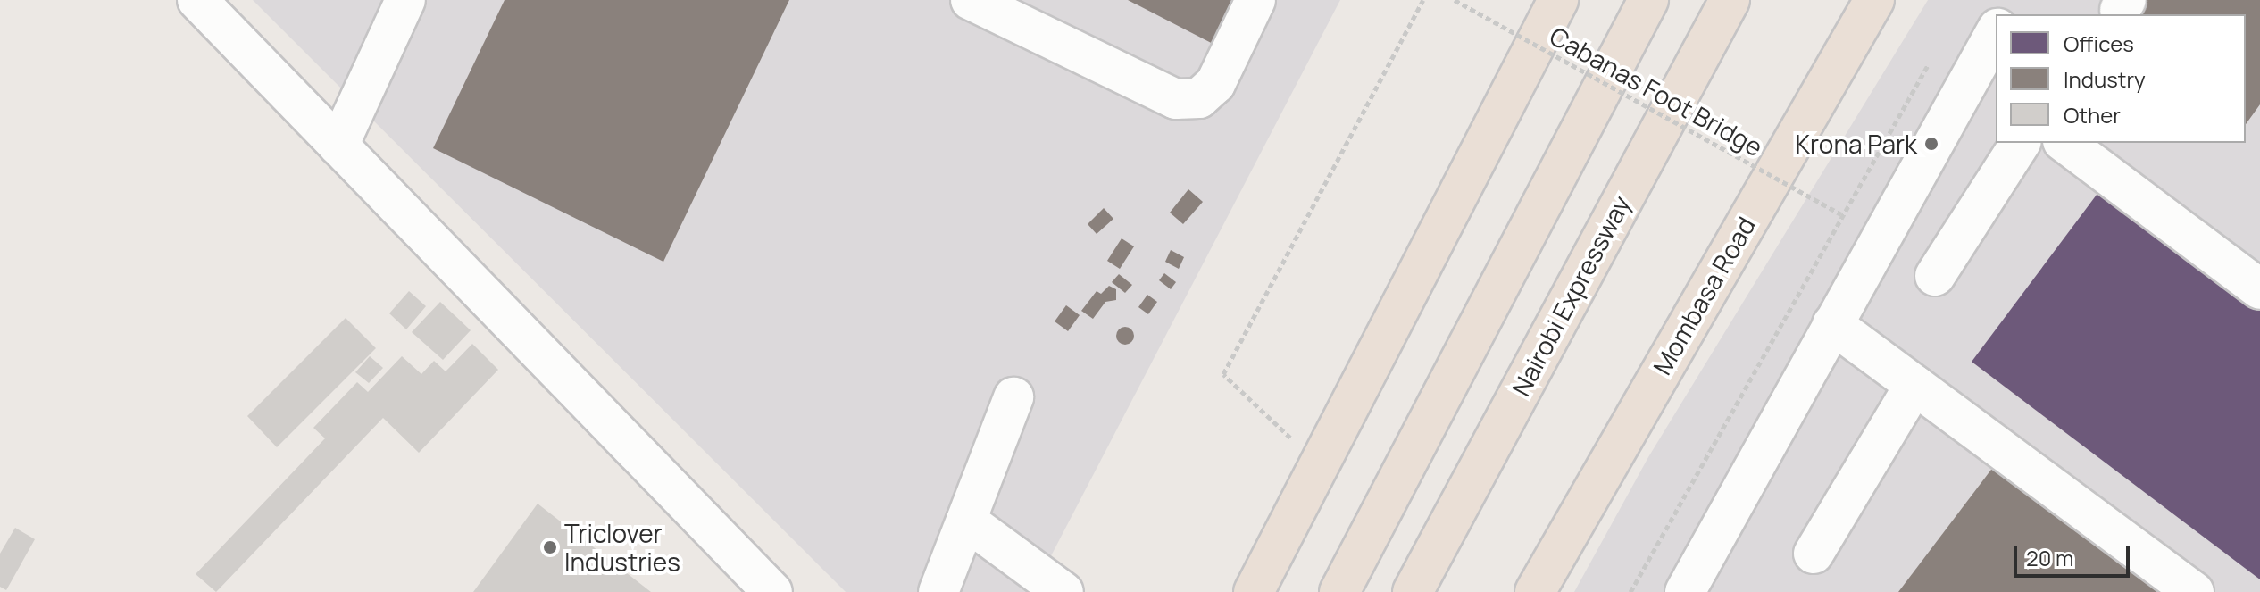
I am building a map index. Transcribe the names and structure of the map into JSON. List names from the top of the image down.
{
  "streets": {
    "highway": ["Nairobi Expressway", "Mombasa Road"],
    "path": ["Cabanas Foot Bridge"]
  },
  "places": ["Krona Park", "Triclover Industries"],
  "legend": ["Offices", "Industry", "Other"],
  "scale_bar": "20 m"
}
